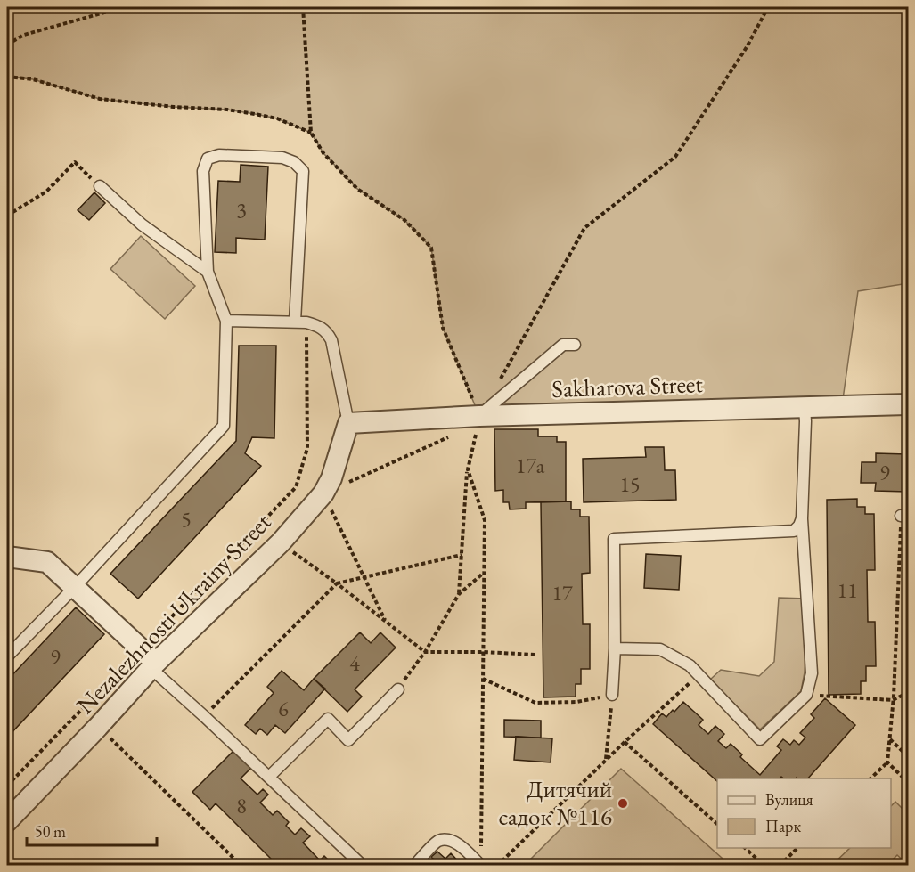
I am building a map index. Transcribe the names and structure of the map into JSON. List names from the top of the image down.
{
  "streets": {
    "street": ["Sakharova Street", "Nezalezhnosti Ukrainy Street"]
  },
  "crossings": [
    ["Sakharova Street", "Nezalezhnosti Ukrainy Street"]
  ],
  "places": ["Дитячий садок №116"],
  "house_numbers": [
    "3",
    "17а",
    "9",
    "15",
    "5",
    "11",
    "17",
    "9",
    "4",
    "6",
    "8"
  ],
  "legend": ["Вулиця", "Парк"],
  "scale_bar": "50 m"
}
